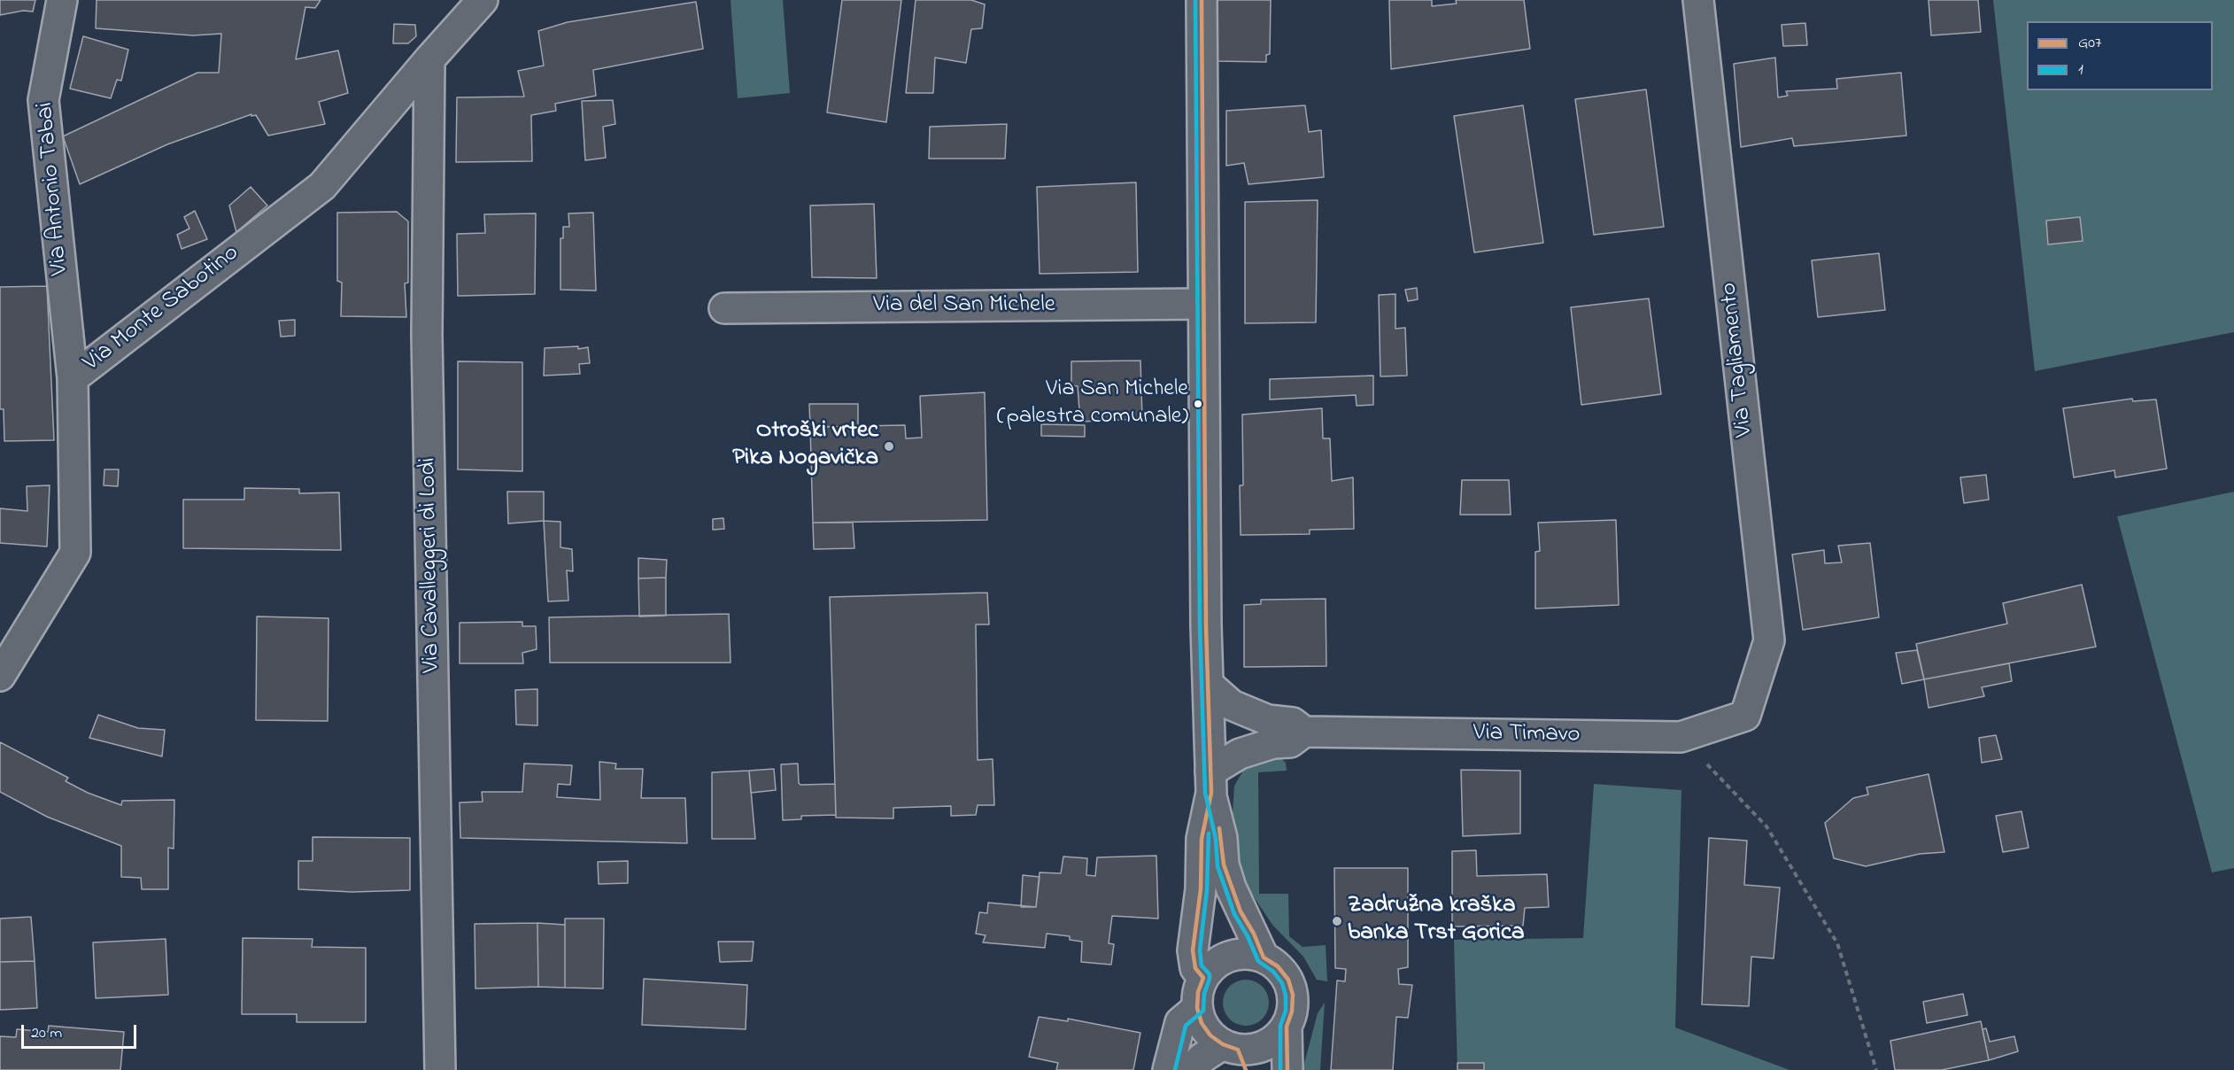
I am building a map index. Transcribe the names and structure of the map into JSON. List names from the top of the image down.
{
  "streets": {
    "street": [
      "Via Antonio Tabai",
      "Via del San Michele",
      "Via Monte Sabotino",
      "Via Tagliamento",
      "Via Cavalleggeri di Lodi",
      "Via Timavo"
    ]
  },
  "crossings": [
    ["Via Antonio Tabai", "Via Monte Sabotino"],
    ["Via Monte Sabotino", "Via Cavalleggeri di Lodi"],
    ["Via Tagliamento", "Via Timavo"]
  ],
  "places": ["Via San Michele (palestra comunale)", "Otroški vrtec Pika Nogavička", "Zadružna kraška banka Trst Gorica"],
  "lines": ["transit line G07", "transit line 1"],
  "legend": ["G07", "1"],
  "scale_bar": "20 m"
}
